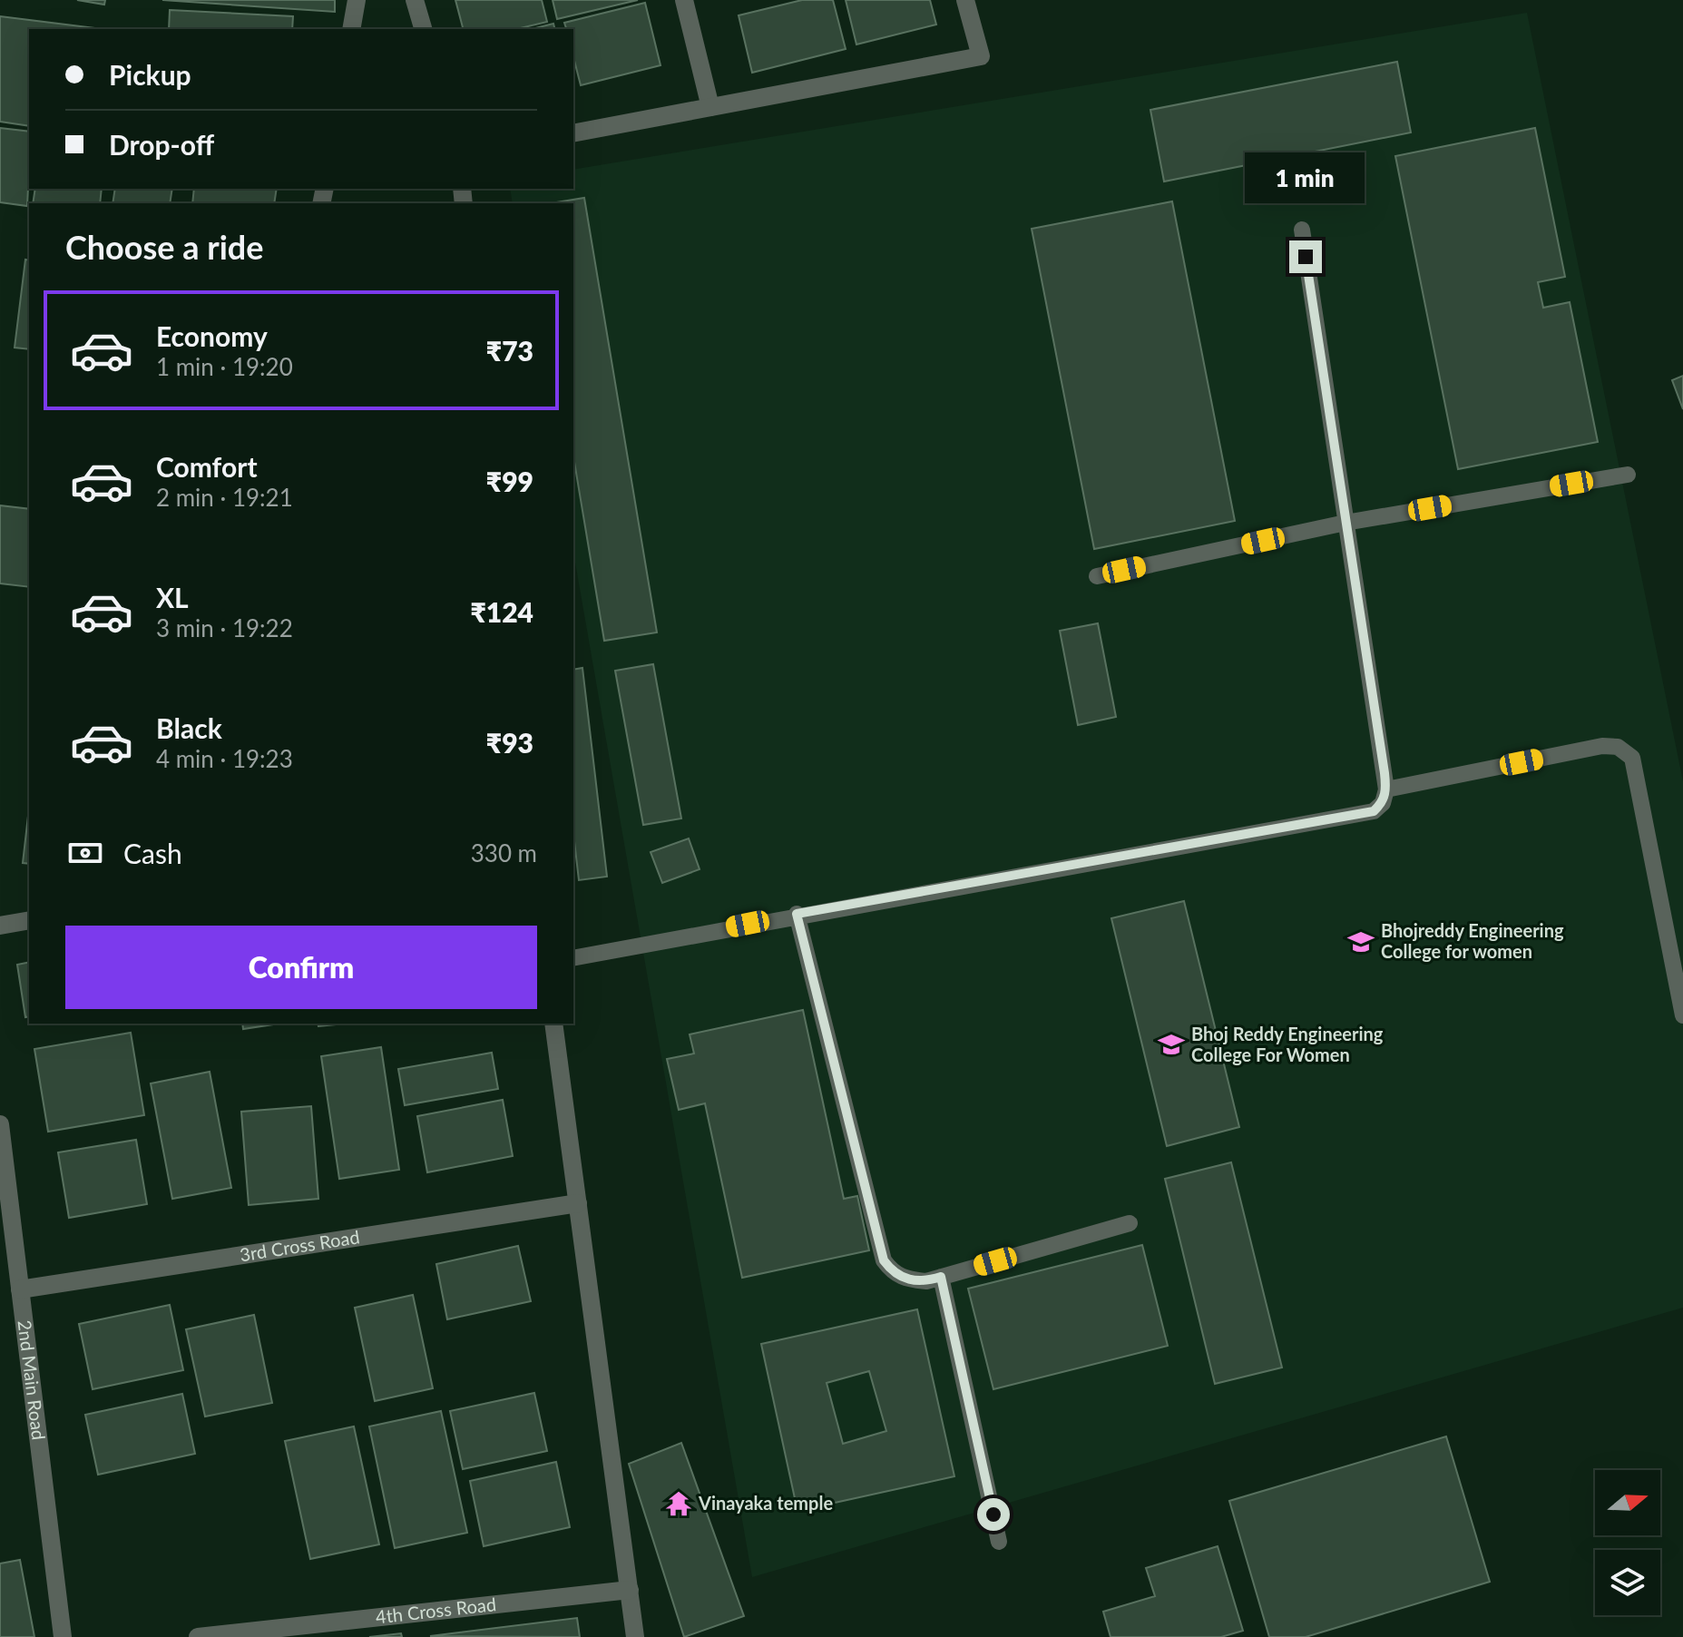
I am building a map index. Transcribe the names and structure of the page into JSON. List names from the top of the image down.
{
  "streets": {
    "street": ["3rd Cross Road", "2nd Main Road", "4th Cross Road"]
  },
  "crossings": [
    ["3rd Cross Road", "2nd Main Road"]
  ],
  "places": {
    "school or university": ["Bhojreddy Engineering College for women", "Bhoj Reddy Engineering College For Women"],
    "temple": ["Vinayaka temple"]
  },
  "north": "right",
  "page": {
    "banner": ["Pickup", "Drop-off"],
    "bubble": "1 min",
    "heading": "Choose a ride",
    "list": [
      {
        "name": "Economy",
        "note": "1 min · 19:20",
        "value": "₹73"
      },
      {
        "name": "Comfort",
        "note": "2 min · 19:21",
        "value": "₹99"
      },
      {
        "name": "XL",
        "note": "3 min · 19:22",
        "value": "₹124"
      },
      {
        "name": "Black",
        "note": "4 min · 19:23",
        "value": "₹93"
      }
    ],
    "pay": ["Cash", "330 m"],
    "buttons": "Confirm"
  }
}
